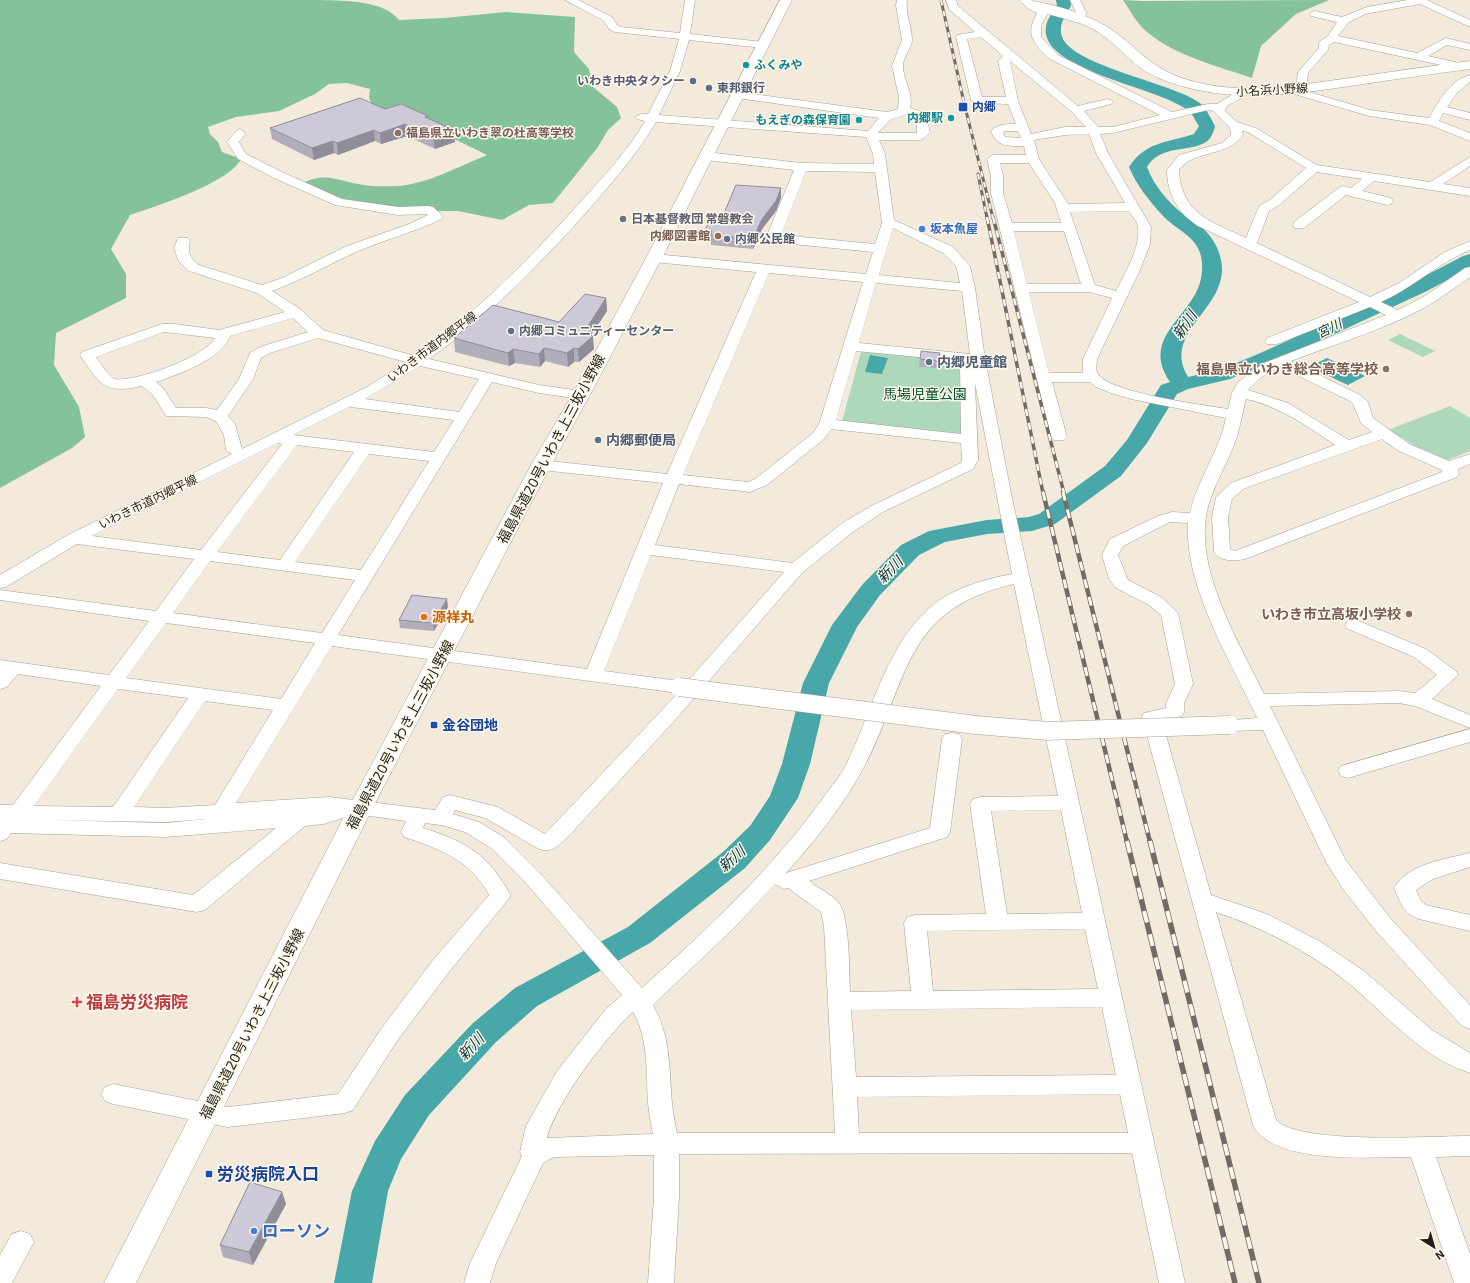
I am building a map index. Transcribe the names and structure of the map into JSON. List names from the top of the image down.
{
  "streets": {
    "main road": ["小名浜小野線", "福島県道20号いわき上三坂小野線"],
    "street": ["いわき市道内郷平線"]
  },
  "water": ["新川", "宮川"],
  "parks": ["馬場児童公園"],
  "places": {
    "other": [
      "ふくみや",
      "いわき中央タクシー",
      "東邦銀行",
      "内郷駅",
      "もえぎの森保育園",
      "福島県立いわき翠の杜高等学校",
      "日本基督教団 常磐教会",
      "坂本魚屋",
      "内郷図書館",
      "内郷公民館",
      "内郷コミュニティーセンター",
      "内郷児童館",
      "福島県立いわき総合高等学校",
      "内郷郵便局",
      "いわき市立高坂小学校",
      "源祥丸",
      "ローソン"
    ],
    "transit": ["内郷", "金谷団地", "労災病院入口"],
    "health": ["福島労災病院"]
  },
  "north": "bottom right"
}
